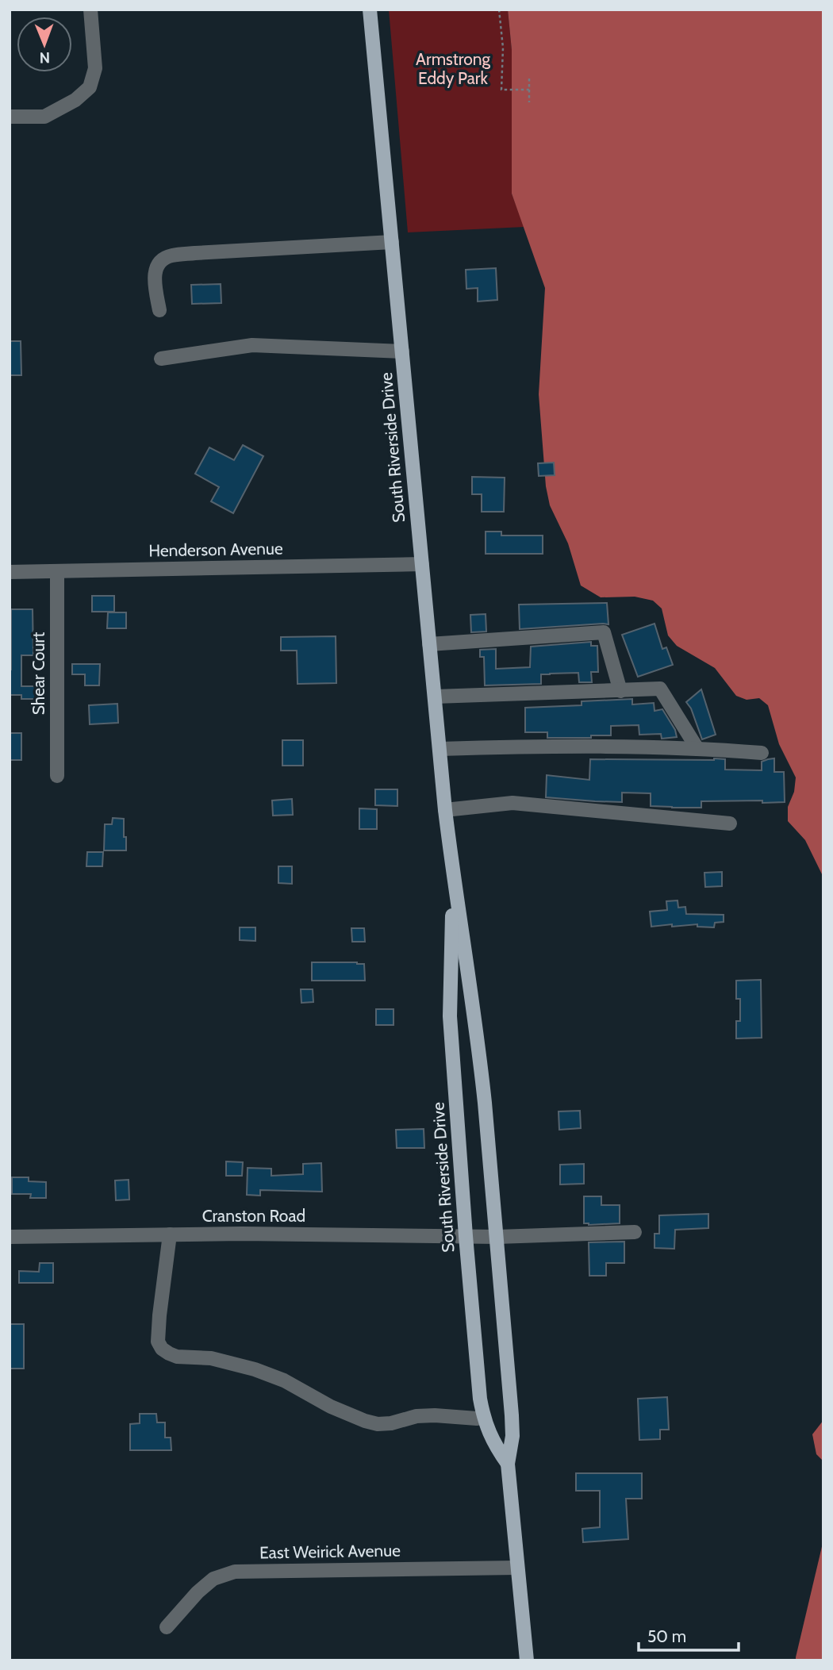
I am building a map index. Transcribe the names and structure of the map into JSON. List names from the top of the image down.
{
  "streets": {
    "main road": ["South Riverside Drive"],
    "street": [
      "Henderson Avenue",
      "Shear Court",
      "Cranston Road",
      "East Weirick Avenue"
    ]
  },
  "crossings": [
    ["South Riverside Drive", "Henderson Avenue"],
    ["South Riverside Drive", "Cranston Road"],
    ["South Riverside Drive", "East Weirick Avenue"],
    ["Henderson Avenue", "Shear Court"]
  ],
  "parks": ["Armstrong Eddy Park"],
  "scale_bar": "50 m",
  "north": "bottom"
}
